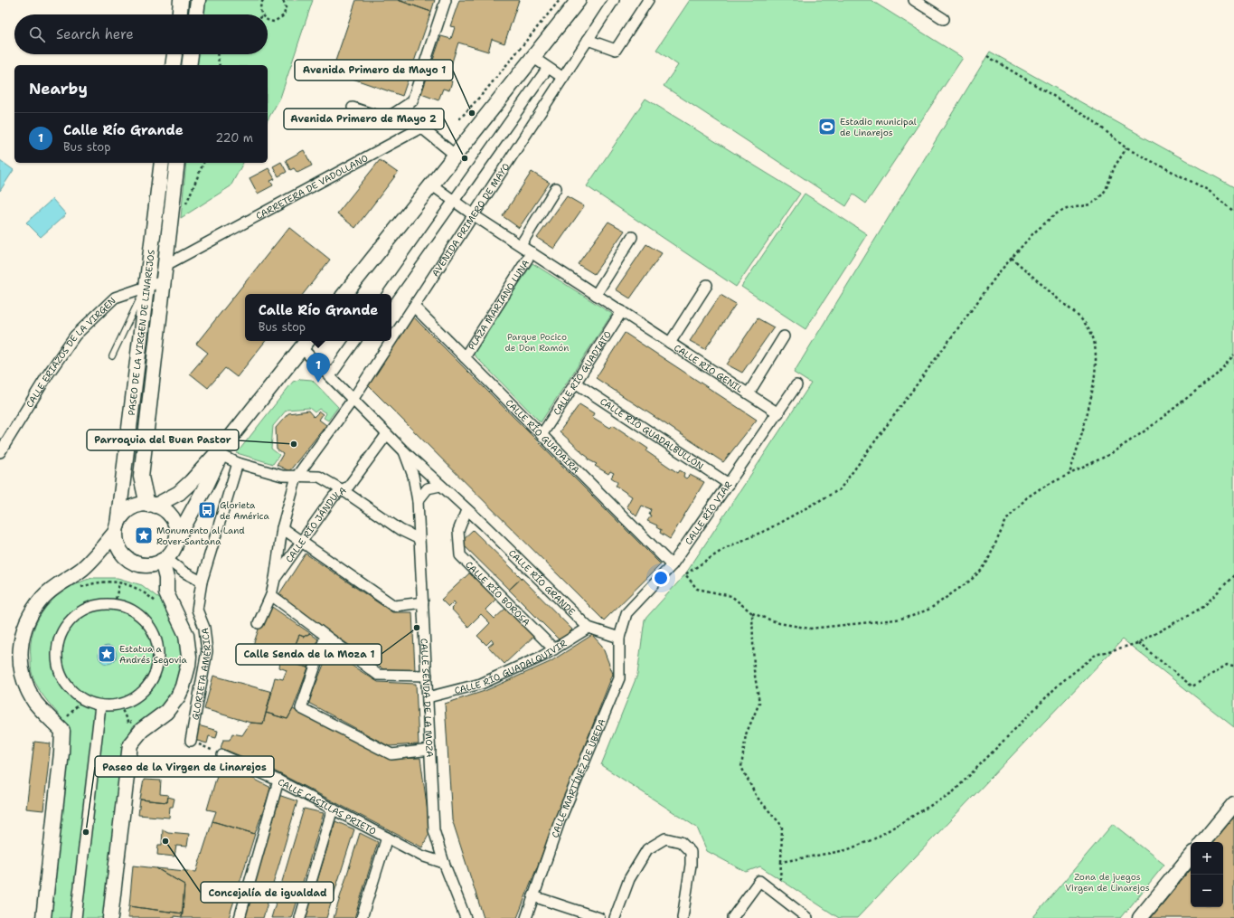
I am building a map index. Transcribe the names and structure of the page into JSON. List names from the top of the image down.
{
  "streets": {
    "main road": ["PASEO DE LA VIRGEN DE LINAREJOS", "GLORIETA AMÉRICA"],
    "street": [
      "CARRETERA DE VADOLLANO",
      "AVENIDA PRIMERO DE MAYO",
      "PLAZA MARIANO LUNA",
      "CALLE ERIAZOS DE LA VIRGEN",
      "CALLE RÍO GENIL",
      "CALLE RÍO GUADIATO",
      "CALLE RÍO GUADALBULLÓN",
      "CALLE RÍO GUADAIRA",
      "CALLE RÍO VIAR",
      "CALLE RÍO JÁNDULA",
      "CALLE RÍO GRANDE",
      "CALLE RÍO BOROSA",
      "CALLE RÍO GUADALQUIVIR",
      "CALLE SENDA DE LA MOZA",
      "CALLE MARTÍNEZ DE ÚBEDA",
      "CALLE CASILLAS PRIETO"
    ]
  },
  "crossings": [
    ["CARRETERA DE VADOLLANO", "PASEO DE LA VIRGEN DE LINAREJOS"],
    ["AVENIDA PRIMERO DE MAYO", "CALLE RÍO GENIL"],
    ["AVENIDA PRIMERO DE MAYO", "CALLE RÍO GUADAIRA"],
    ["AVENIDA PRIMERO DE MAYO", "CALLE RÍO GRANDE"],
    ["PLAZA MARIANO LUNA", "CALLE RÍO GENIL"],
    ["PLAZA MARIANO LUNA", "CALLE RÍO GUADAIRA"],
    ["PASEO DE LA VIRGEN DE LINAREJOS", "CALLE ERIAZOS DE LA VIRGEN"],
    ["PASEO DE LA VIRGEN DE LINAREJOS", "GLORIETA AMÉRICA"],
    ["CALLE RÍO GENIL", "CALLE RÍO GUADIATO"],
    ["CALLE RÍO GENIL", "CALLE RÍO VIAR"],
    ["CALLE RÍO GUADIATO", "CALLE RÍO GUADALBULLÓN"],
    ["CALLE RÍO GUADIATO", "CALLE RÍO GUADAIRA"],
    ["CALLE RÍO GUADALBULLÓN", "CALLE RÍO VIAR"],
    ["CALLE RÍO GUADAIRA", "CALLE RÍO VIAR"],
    ["CALLE RÍO VIAR", "CALLE RÍO GRANDE"],
    ["CALLE RÍO VIAR", "CALLE MARTÍNEZ DE ÚBEDA"],
    ["CALLE RÍO JÁNDULA", "CALLE RÍO GRANDE"],
    ["CALLE RÍO GRANDE", "CALLE RÍO BOROSA"],
    ["CALLE RÍO GRANDE", "CALLE RÍO GUADALQUIVIR"],
    ["CALLE RÍO GRANDE", "CALLE SENDA DE LA MOZA"],
    ["CALLE RÍO GRANDE", "CALLE MARTÍNEZ DE ÚBEDA"],
    ["CALLE RÍO BOROSA", "CALLE RÍO GUADALQUIVIR"],
    ["CALLE RÍO GUADALQUIVIR", "CALLE SENDA DE LA MOZA"],
    ["CALLE SENDA DE LA MOZA", "CALLE CASILLAS PRIETO"]
  ],
  "parks": ["Parque Pocico de Don Ramón", "Zona de juegos Virgen de Linarejos"],
  "places": {
    "other": [
      "Avenida Primero de Mayo 1",
      "Avenida Primero de Mayo 2",
      "Parroquia del Buen Pastor",
      "Calle Senda de la Moza 1",
      "Paseo de la Virgen de Linarejos",
      "Concejalía de igualdad"
    ],
    "sports": ["Estadio municipal de Linarejos"],
    "bus stop": ["Glorieta de América"],
    "place": ["Monumento al Land Rover-Santana", "Estatua a Andrés Segovia"]
  },
  "page": {
    "search": "Search here",
    "heading": "Nearby",
    "list": [
      {
        "mark": "1",
        "name": "Calle Río Grande",
        "note": "Bus stop",
        "value": "220 m"
      }
    ],
    "popup": ["Calle Río Grande", "Bus stop"],
    "pins": "1",
    "map_buttons": ["+", "−"]
  }
}
